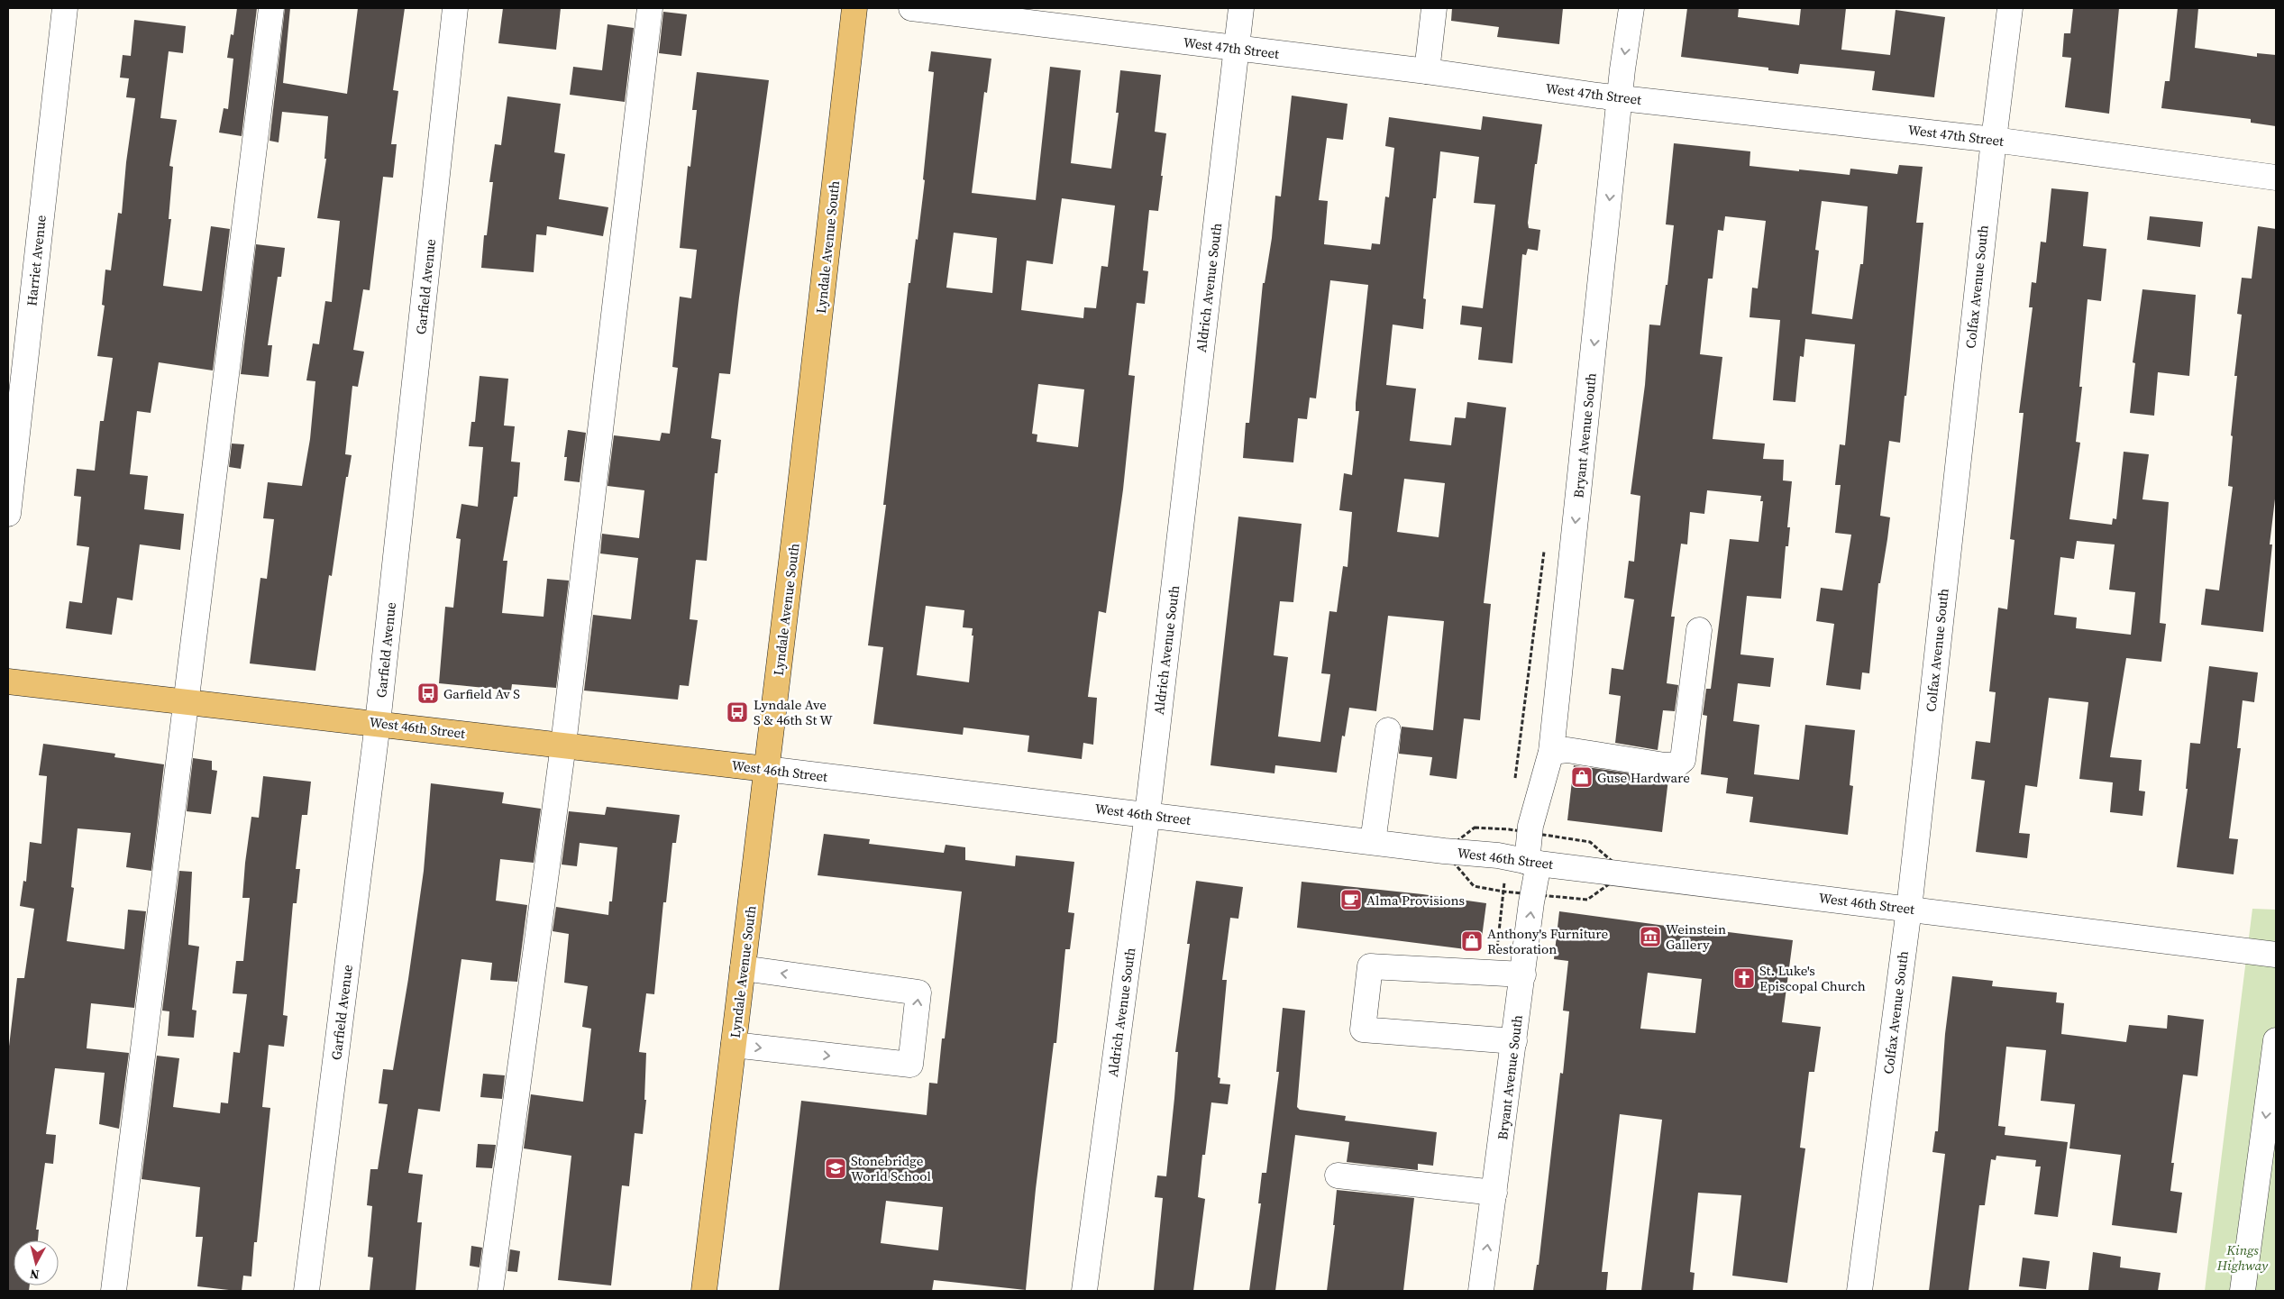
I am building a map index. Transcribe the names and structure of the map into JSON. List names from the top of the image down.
{
  "streets": {
    "main road": ["Lyndale Avenue South", "West 46th Street"],
    "street": [
      "West 47th Street",
      "Harriet Avenue",
      "Garfield Avenue",
      "Colfax Avenue South",
      "Aldrich Avenue South",
      "Bryant Avenue South"
    ]
  },
  "crossings": [
    ["West 47th Street", "Colfax Avenue South"],
    ["West 47th Street", "Aldrich Avenue South"],
    ["West 47th Street", "Bryant Avenue South"],
    ["Lyndale Avenue South", "West 46th Street"],
    ["Garfield Avenue", "West 46th Street"],
    ["Colfax Avenue South", "West 46th Street"],
    ["Aldrich Avenue South", "West 46th Street"],
    ["Bryant Avenue South", "West 46th Street"]
  ],
  "parks": ["Kings Highway"],
  "places": {
    "bus stop": ["Garfield Av S", "Lyndale Ave S & 46th St W"],
    "shop": ["Guse Hardware", "Anthony's Furniture Restoration"],
    "cafe": ["Alma Provisions"],
    "museum": ["Weinstein Gallery"],
    "church": ["St. Luke's Episcopal Church"],
    "school or university": ["Stonebridge World School"]
  },
  "north": "bottom"
}
